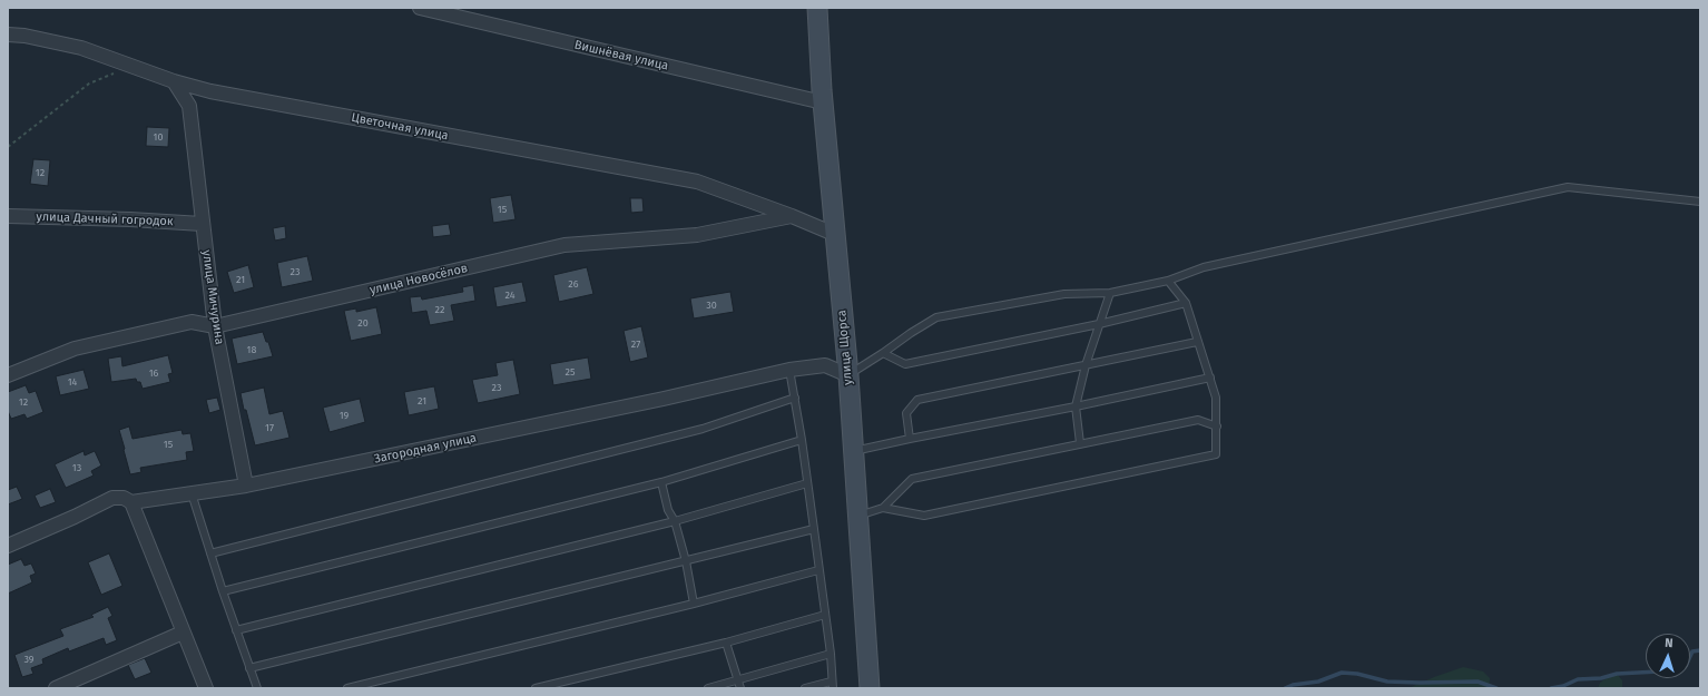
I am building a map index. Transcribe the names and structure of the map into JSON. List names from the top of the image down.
{
  "streets": {
    "street": [
      "Вишнёвая улица",
      "Цветочная улица",
      "улица Дачный гогродок",
      "улица Новосёлов",
      "улица Мичурина",
      "улица Щорса",
      "Загородная улица"
    ]
  },
  "crossings": [
    ["Вишнёвая улица", "улица Щорса"],
    ["Цветочная улица", "улица Новосёлов"],
    ["Цветочная улица", "улица Мичурина"],
    ["улица Дачный гогродок", "улица Мичурина"],
    ["улица Новосёлов", "улица Мичурина"],
    ["улица Мичурина", "Загородная улица"],
    ["улица Щорса", "Загородная улица"]
  ],
  "house_numbers": [
    "10",
    "12",
    "15",
    "23",
    "21",
    "26",
    "24",
    "30",
    "22",
    "20",
    "27",
    "18",
    "25",
    "16",
    "14",
    "23",
    "21",
    "12",
    "19",
    "17",
    "15",
    "13",
    "39"
  ],
  "north": "top"
}
